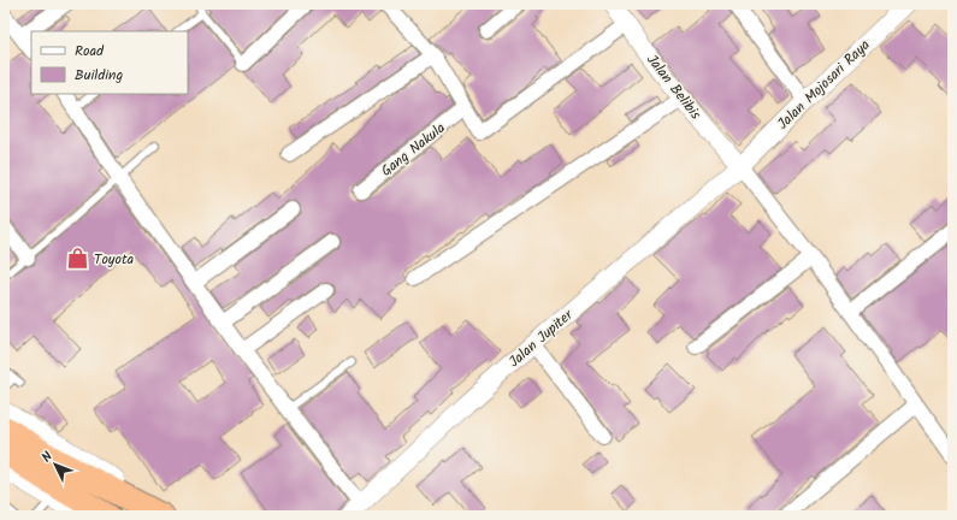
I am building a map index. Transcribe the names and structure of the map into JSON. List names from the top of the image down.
{
  "streets": {
    "street": [
      "Jalan Mojosari Raya",
      "Jalan Belibis",
      "Gang Nakula",
      "Jalan Jupiter"
    ]
  },
  "crossings": [
    ["Jalan Mojosari Raya", "Jalan Belibis"],
    ["Jalan Mojosari Raya", "Jalan Jupiter"],
    ["Jalan Belibis", "Jalan Jupiter"]
  ],
  "places": {
    "shop": ["Toyota"]
  },
  "legend": ["Road", "Building"],
  "north": "top left"
}
